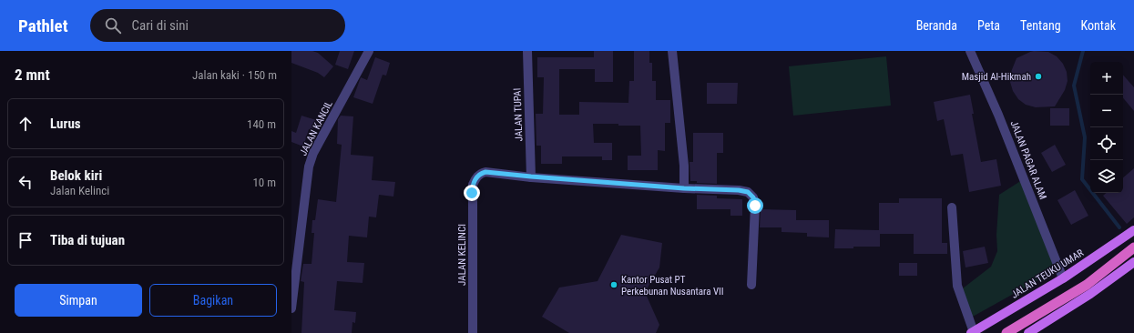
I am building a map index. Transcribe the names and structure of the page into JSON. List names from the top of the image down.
{
  "streets": {
    "main road": ["JALAN TEUKU UMAR"],
    "street": [
      "JALAN TUPAI",
      "JALAN KANCIL",
      "JALAN PAGAR ALAM",
      "JALAN KELINCI"
    ]
  },
  "crossings": [
    ["JALAN TUPAI", "JALAN KELINCI"],
    ["JALAN PAGAR ALAM", "JALAN TEUKU UMAR"]
  ],
  "places": ["Masjid Al-Hikmah", "Kantor Pusat PT Perkebunan Nusantara VII"],
  "page": {
    "header": "Pathlet",
    "search": "Cari di sini",
    "nav": [
      "Beranda",
      "Peta",
      "Tentang",
      "Kontak"
    ],
    "heading": ["2 mnt", "Jalan kaki · 150 m"],
    "map_buttons": ["+", "−"],
    "list": [
      ["Lurus", "140 m"],
      ["Belok kiri", "Jalan Kelinci", "10 m"],
      "Tiba di tujuan"
    ],
    "buttons": ["Simpan", "Bagikan"]
  }
}
